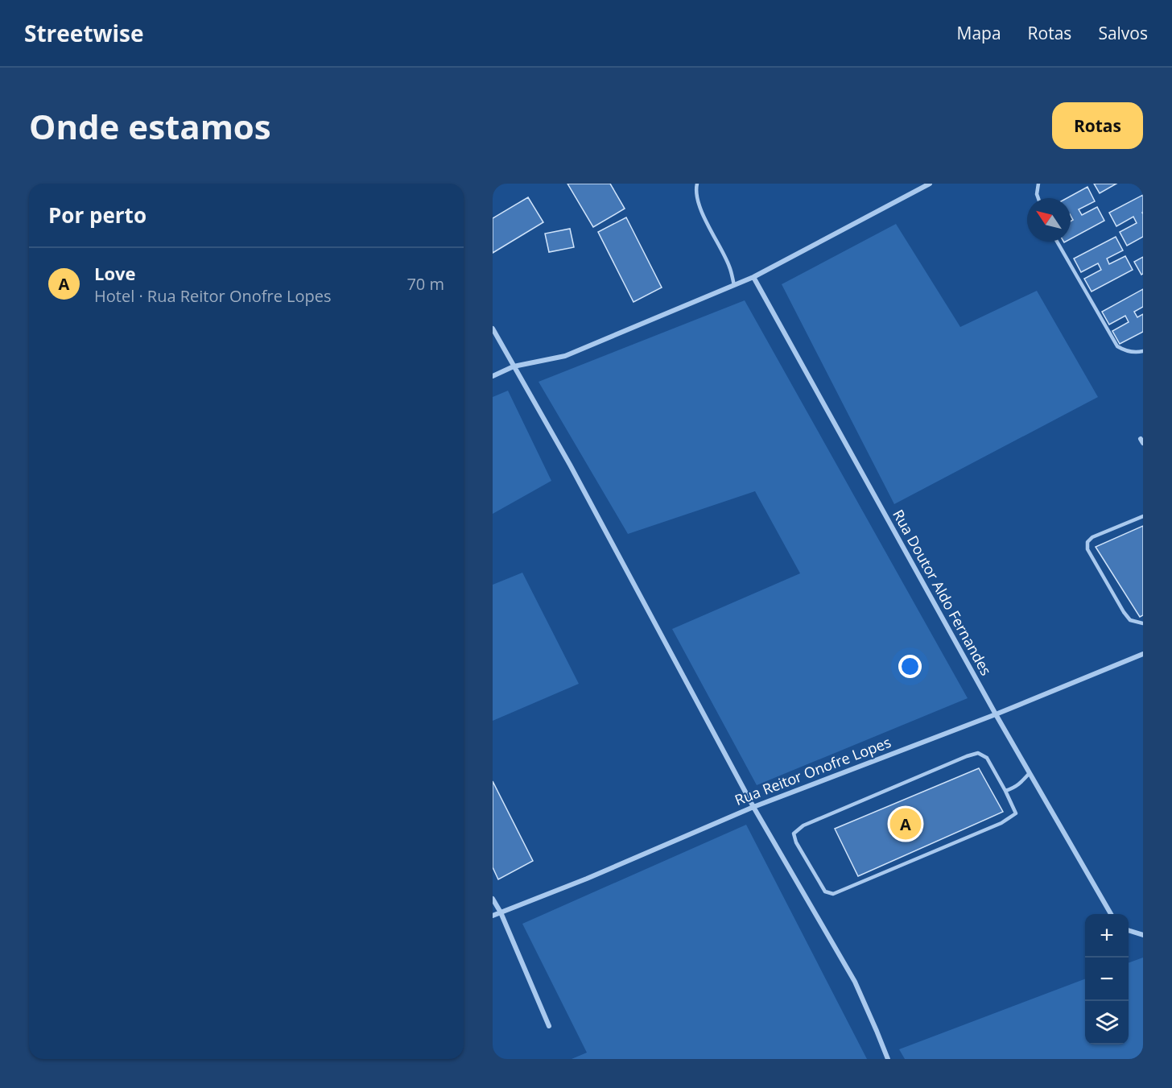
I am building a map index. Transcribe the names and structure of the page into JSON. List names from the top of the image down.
{
  "streets": {
    "street": ["Rua Doutor Aldo Fernandes", "Rua Reitor Onofre Lopes"]
  },
  "crossings": [
    ["Rua Doutor Aldo Fernandes", "Rua Reitor Onofre Lopes"]
  ],
  "north": "top left",
  "page": {
    "header": "Streetwise",
    "nav": ["Mapa", "Rotas", "Salvos"],
    "buttons": "Rotas",
    "title": "Onde estamos",
    "heading": "Por perto",
    "list": [
      {
        "mark": "A",
        "name": "Love",
        "note": "Hotel · Rua Reitor Onofre Lopes",
        "value": "70 m"
      }
    ],
    "pins": "A",
    "map_buttons": ["+", "−"]
  }
}
